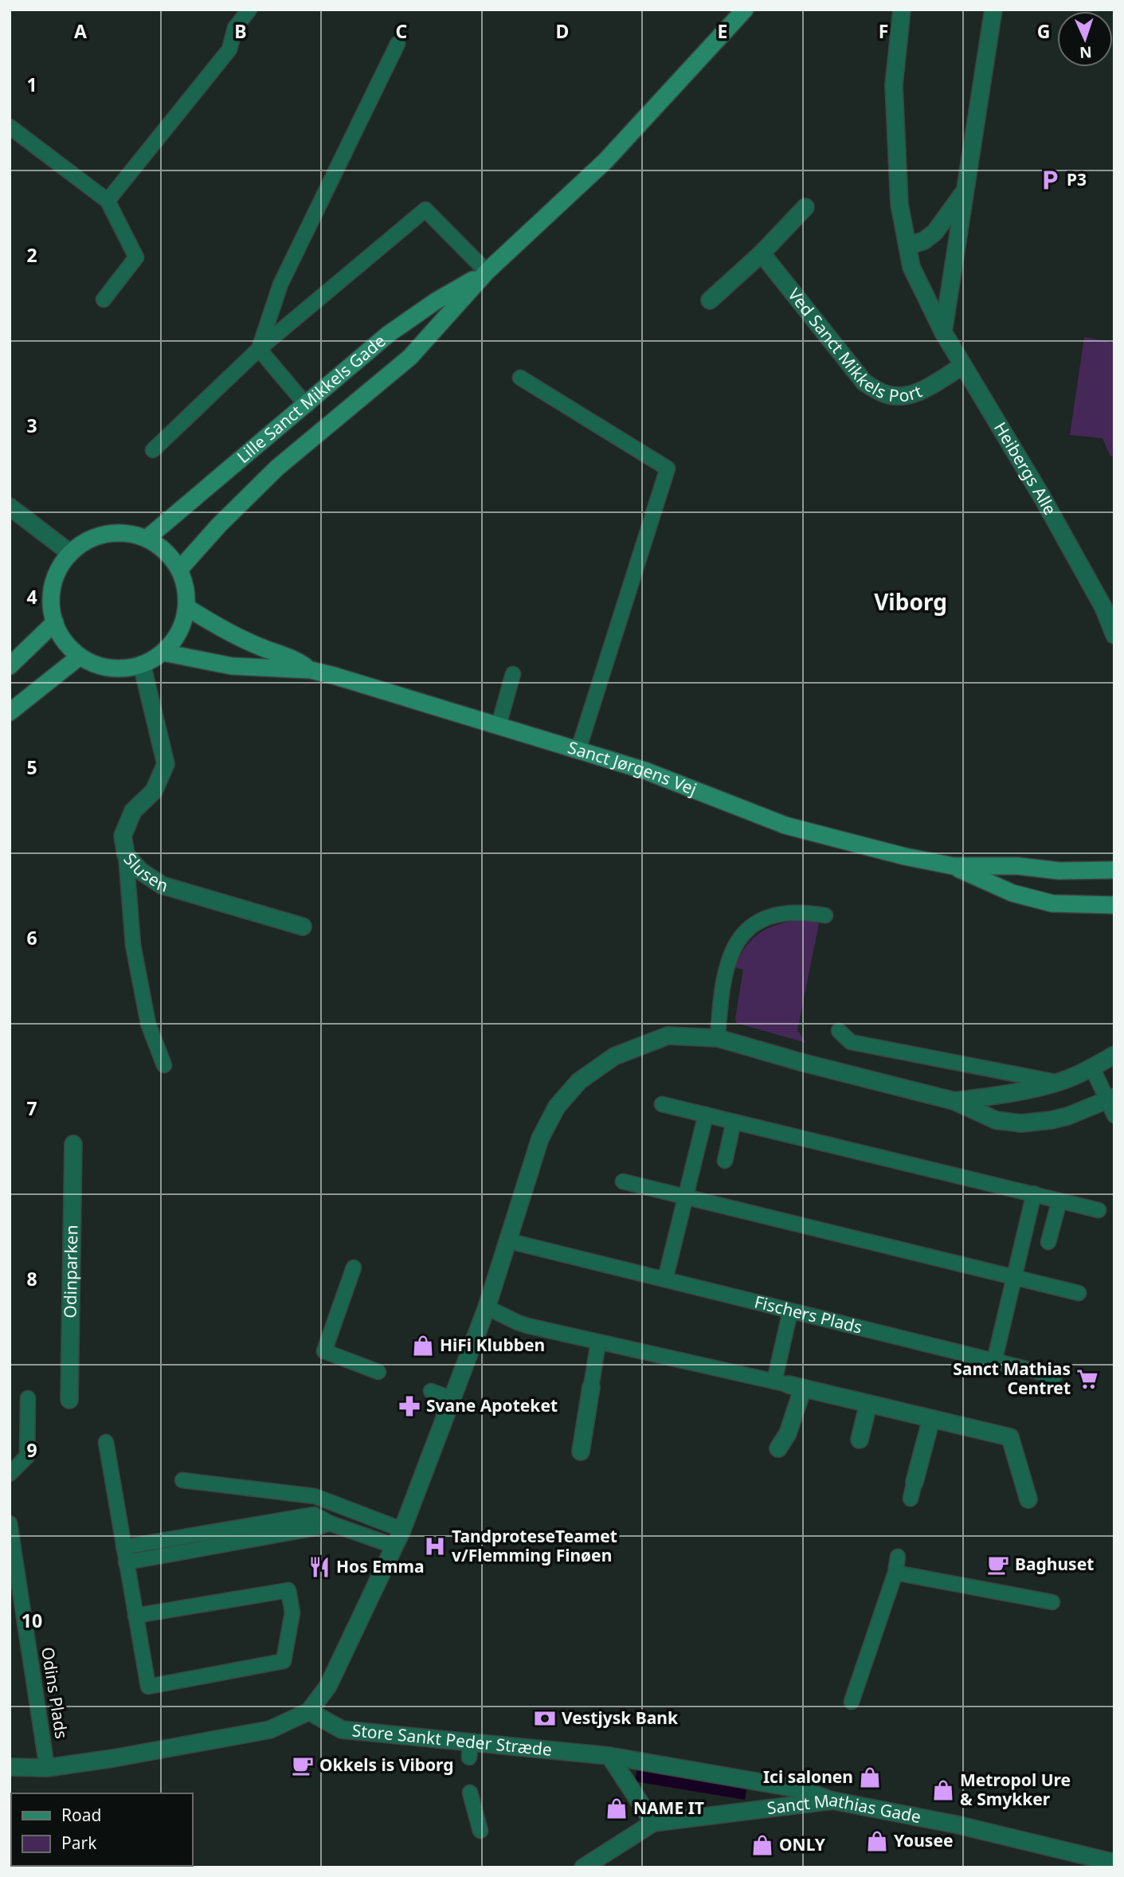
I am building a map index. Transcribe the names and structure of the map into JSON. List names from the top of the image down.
{
  "streets": {
    "main road": ["Lille Sanct Mikkels Gade", "Sanct Jørgens Vej"],
    "street": [
      "Ved Sanct Mikkels Port",
      "Heibergs Alle",
      "Slusen",
      "Odinparken",
      "Store Sankt Peder Stræde",
      "Sanct Mathias Gade"
    ],
    "lane": ["Fischers Plads", "Odins Plads"]
  },
  "crossings": [
    ["Ved Sanct Mikkels Port", "Heibergs Alle"],
    ["Lille Sanct Mikkels Gade", "Sanct Jørgens Vej"],
    ["Lille Sanct Mikkels Gade", "Slusen"],
    ["Sanct Jørgens Vej", "Slusen"],
    ["Store Sankt Peder Stræde", "Sanct Mathias Gade"]
  ],
  "districts": ["Viborg"],
  "places": {
    "parking": ["P3"],
    "shop": [
      "HiFi Klubben",
      "Ici salonen",
      "Metropol Ure & Smykker",
      "NAME IT",
      "Yousee",
      "ONLY"
    ],
    "supermarket": ["Sanct Mathias Centret"],
    "pharmacy": ["Svane Apoteket"],
    "hospital": ["TandproteseTeamet v/Flemming Finøen"],
    "cafe": ["Baghuset", "Okkels is Viborg"],
    "restaurant": ["Hos Emma"],
    "bank": ["Vestjysk Bank"]
  },
  "legend": ["Road", "Park"],
  "north": "bottom",
  "grid": {
    "columns": [
      "A",
      "B",
      "C",
      "D",
      "E",
      "F",
      "G"
    ],
    "rows": [
      "1",
      "2",
      "3",
      "4",
      "5",
      "6",
      "7",
      "8",
      "9",
      "10"
    ]
  }
}
